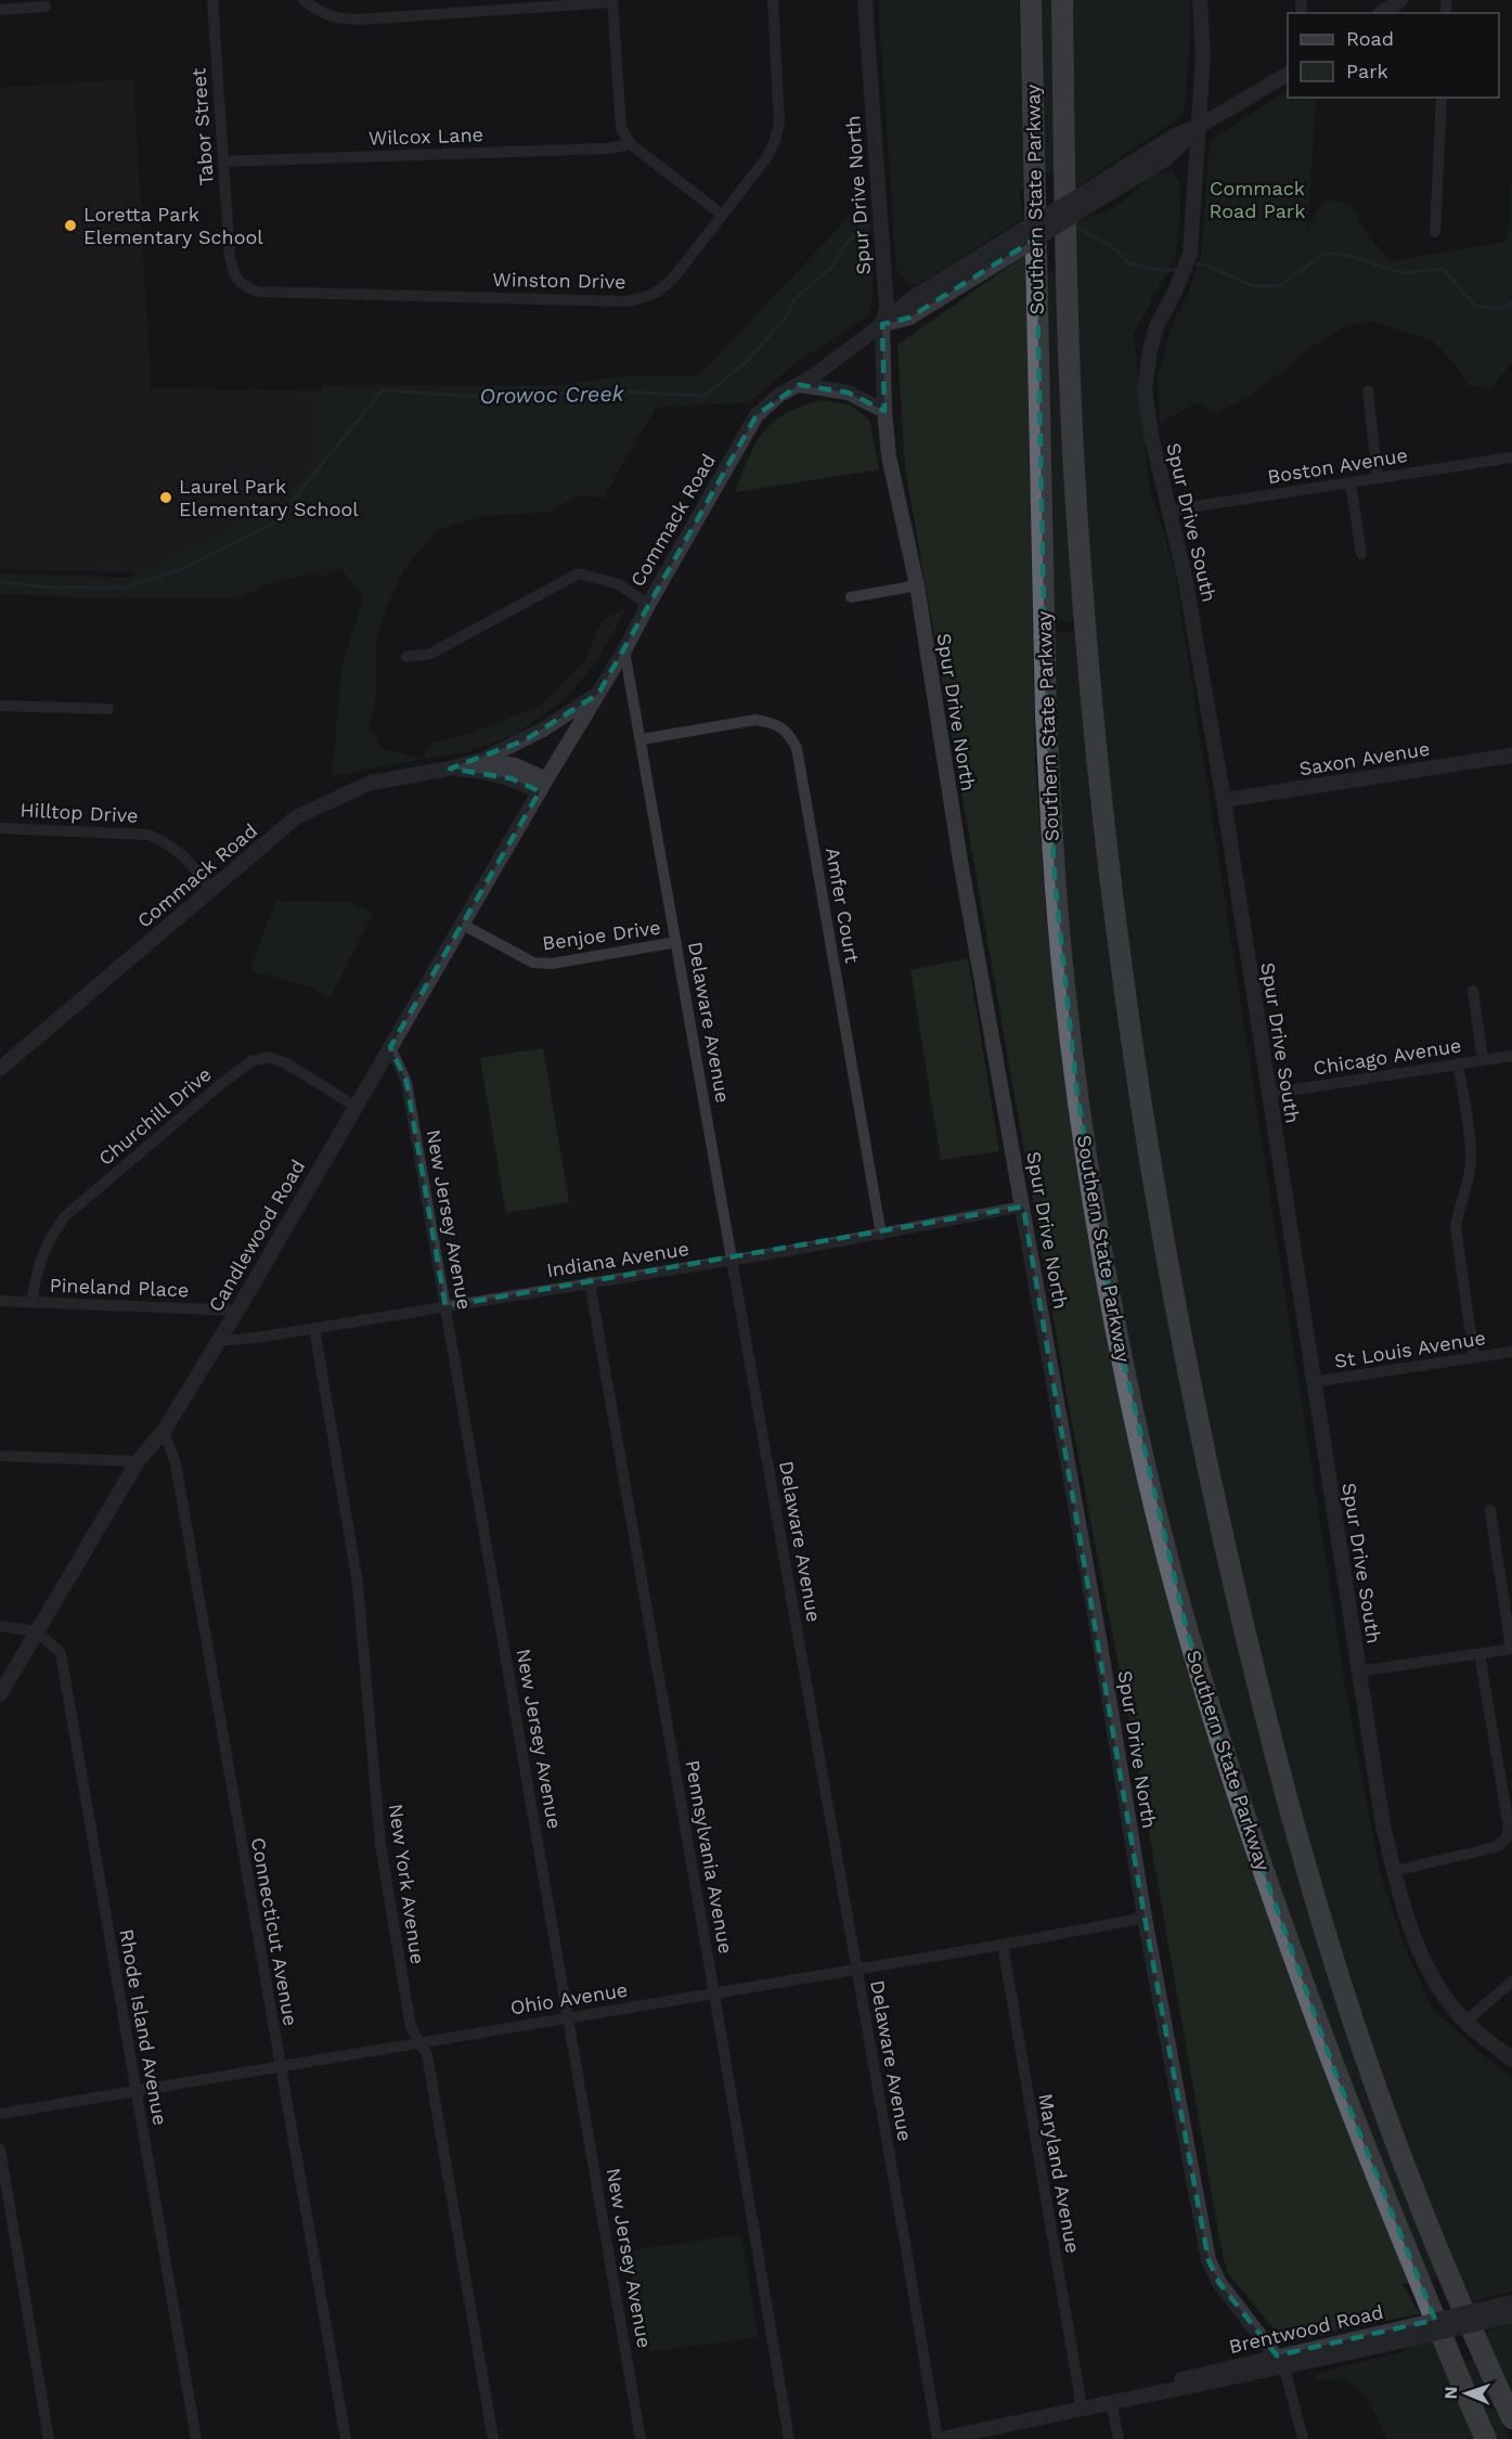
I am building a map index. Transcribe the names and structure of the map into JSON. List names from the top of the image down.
{
  "streets": {
    "highway": ["Southern State Parkway"],
    "street": [
      "Tabor Street",
      "Wilcox Lane",
      "Spur Drive North",
      "Winston Drive",
      "Boston Avenue",
      "Commack Road",
      "Spur Drive South",
      "Saxon Avenue",
      "Hilltop Drive",
      "Amfer Court",
      "Benjoe Drive",
      "Delaware Avenue",
      "Chicago Avenue",
      "Churchill Drive",
      "New Jersey Avenue",
      "Candlewood Road",
      "Indiana Avenue",
      "Pineland Place",
      "St Louis Avenue",
      "Pennsylvania Avenue",
      "New York Avenue",
      "Connecticut Avenue",
      "Ohio Avenue",
      "Rhode Island Avenue",
      "Maryland Avenue",
      "Brentwood Road"
    ]
  },
  "crossings": [
    ["Tabor Street", "Wilcox Lane"],
    ["Tabor Street", "Winston Drive"],
    ["Spur Drive North", "Commack Road"],
    ["Spur Drive North", "Indiana Avenue"],
    ["Spur Drive North", "Ohio Avenue"],
    ["Spur Drive North", "Brentwood Road"],
    ["Boston Avenue", "Spur Drive South"],
    ["Commack Road", "Spur Drive South"],
    ["Commack Road", "Hilltop Drive"],
    ["Commack Road", "Delaware Avenue"],
    ["Commack Road", "Candlewood Road"],
    ["Spur Drive South", "Saxon Avenue"],
    ["Spur Drive South", "Chicago Avenue"],
    ["Spur Drive South", "St Louis Avenue"],
    ["Amfer Court", "Delaware Avenue"],
    ["Amfer Court", "Indiana Avenue"],
    ["Benjoe Drive", "Delaware Avenue"],
    ["Benjoe Drive", "Candlewood Road"],
    ["Delaware Avenue", "Indiana Avenue"],
    ["Delaware Avenue", "Ohio Avenue"],
    ["Delaware Avenue", "Brentwood Road"],
    ["Churchill Drive", "Candlewood Road"],
    ["Churchill Drive", "Pineland Place"],
    ["New Jersey Avenue", "Candlewood Road"],
    ["New Jersey Avenue", "Indiana Avenue"],
    ["New Jersey Avenue", "Ohio Avenue"],
    ["Candlewood Road", "Indiana Avenue"],
    ["Candlewood Road", "Pineland Place"],
    ["Candlewood Road", "Connecticut Avenue"],
    ["Candlewood Road", "Rhode Island Avenue"],
    ["Indiana Avenue", "Pennsylvania Avenue"],
    ["Indiana Avenue", "New York Avenue"],
    ["Pennsylvania Avenue", "Ohio Avenue"],
    ["New York Avenue", "Ohio Avenue"],
    ["Connecticut Avenue", "Ohio Avenue"],
    ["Ohio Avenue", "Rhode Island Avenue"],
    ["Ohio Avenue", "Maryland Avenue"],
    ["Maryland Avenue", "Brentwood Road"]
  ],
  "water": ["Orowoc Creek"],
  "parks": ["Commack Road Park"],
  "places": ["Loretta Park Elementary School", "Laurel Park Elementary School"],
  "legend": ["Road", "Park"],
  "north": "left"
}
